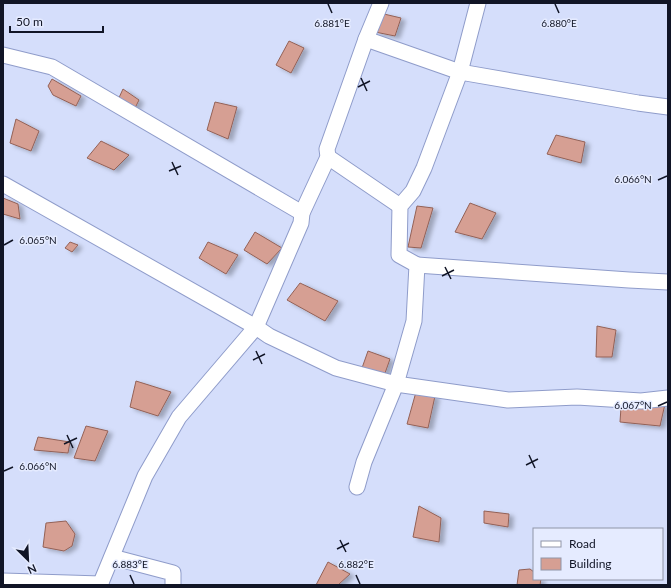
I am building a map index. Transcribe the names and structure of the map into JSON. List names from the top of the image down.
{
  "legend": ["Road", "Building"],
  "scale_bar": "50 m",
  "north": "bottom right",
  "coordinates": [
    "6.881°E",
    "6.880°E",
    "6.066°N",
    "6.065°N",
    "6.067°N",
    "6.883°E",
    "6.882°E"
  ]
}
